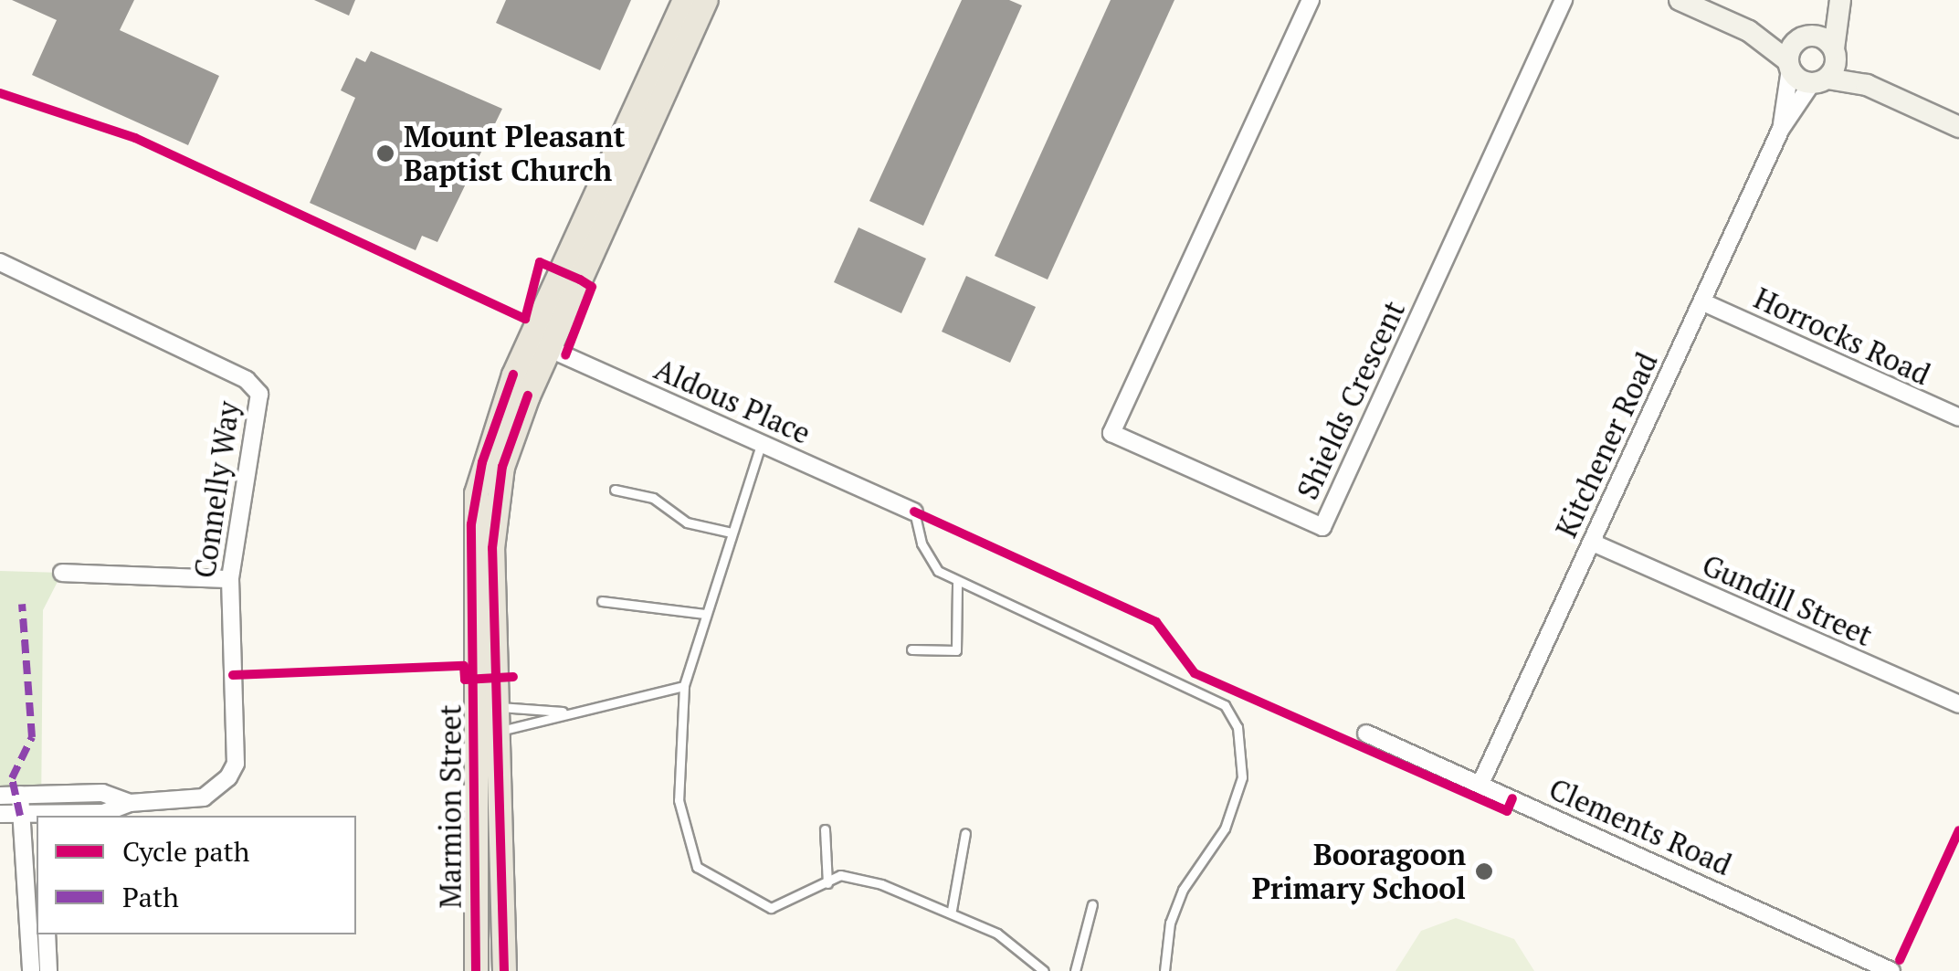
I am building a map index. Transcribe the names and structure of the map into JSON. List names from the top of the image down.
{
  "streets": {
    "main road": ["Marmion Street"],
    "street": [
      "Horrocks Road",
      "Shields Crescent",
      "Aldous Place",
      "Kitchener Road",
      "Connelly Way",
      "Gundill Street",
      "Clements Road"
    ]
  },
  "crossings": [
    ["Horrocks Road", "Kitchener Road"],
    ["Aldous Place", "Marmion Street"],
    ["Kitchener Road", "Gundill Street"],
    ["Kitchener Road", "Clements Road"]
  ],
  "places": ["Mount Pleasant Baptist Church", "Booragoon Primary School"],
  "legend": ["Cycle path", "Path"]
}
